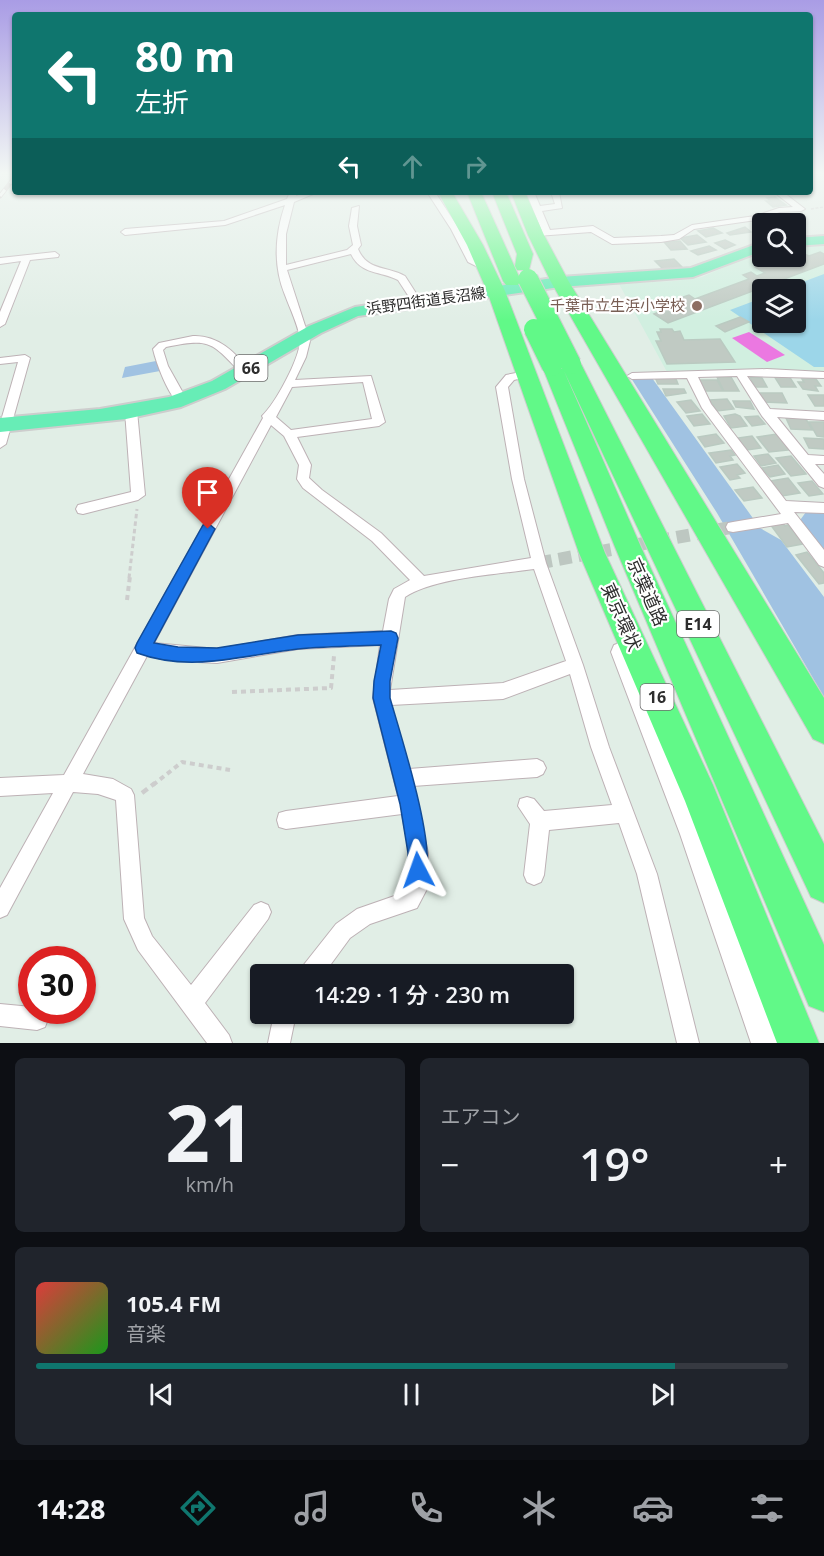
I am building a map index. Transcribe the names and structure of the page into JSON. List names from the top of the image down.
{
  "streets": {
    "highway": [
      "京葉道路",
      "東京環状",
      "E14",
      "16"
    ],
    "main road": ["浜野四街道長沼線", "66"]
  },
  "crossings": [
    ["浜野四街道長沼線", "京葉道路"],
    ["浜野四街道長沼線", "東京環状"],
    ["京葉道路", "東京環状"]
  ],
  "places": ["千葉市立生浜小学校"],
  "page": {
    "turn": ["80 m", "左折"],
    "limit": "30",
    "trip": "14:29 · 1 分 · 230 m",
    "tile": [
      ["21", "km/h"],
      "エアコン"
    ],
    "heat": ["−", "19°", "+"],
    "song": ["105.4 FM", "音楽"],
    "tabs": "14:28"
  }
}
